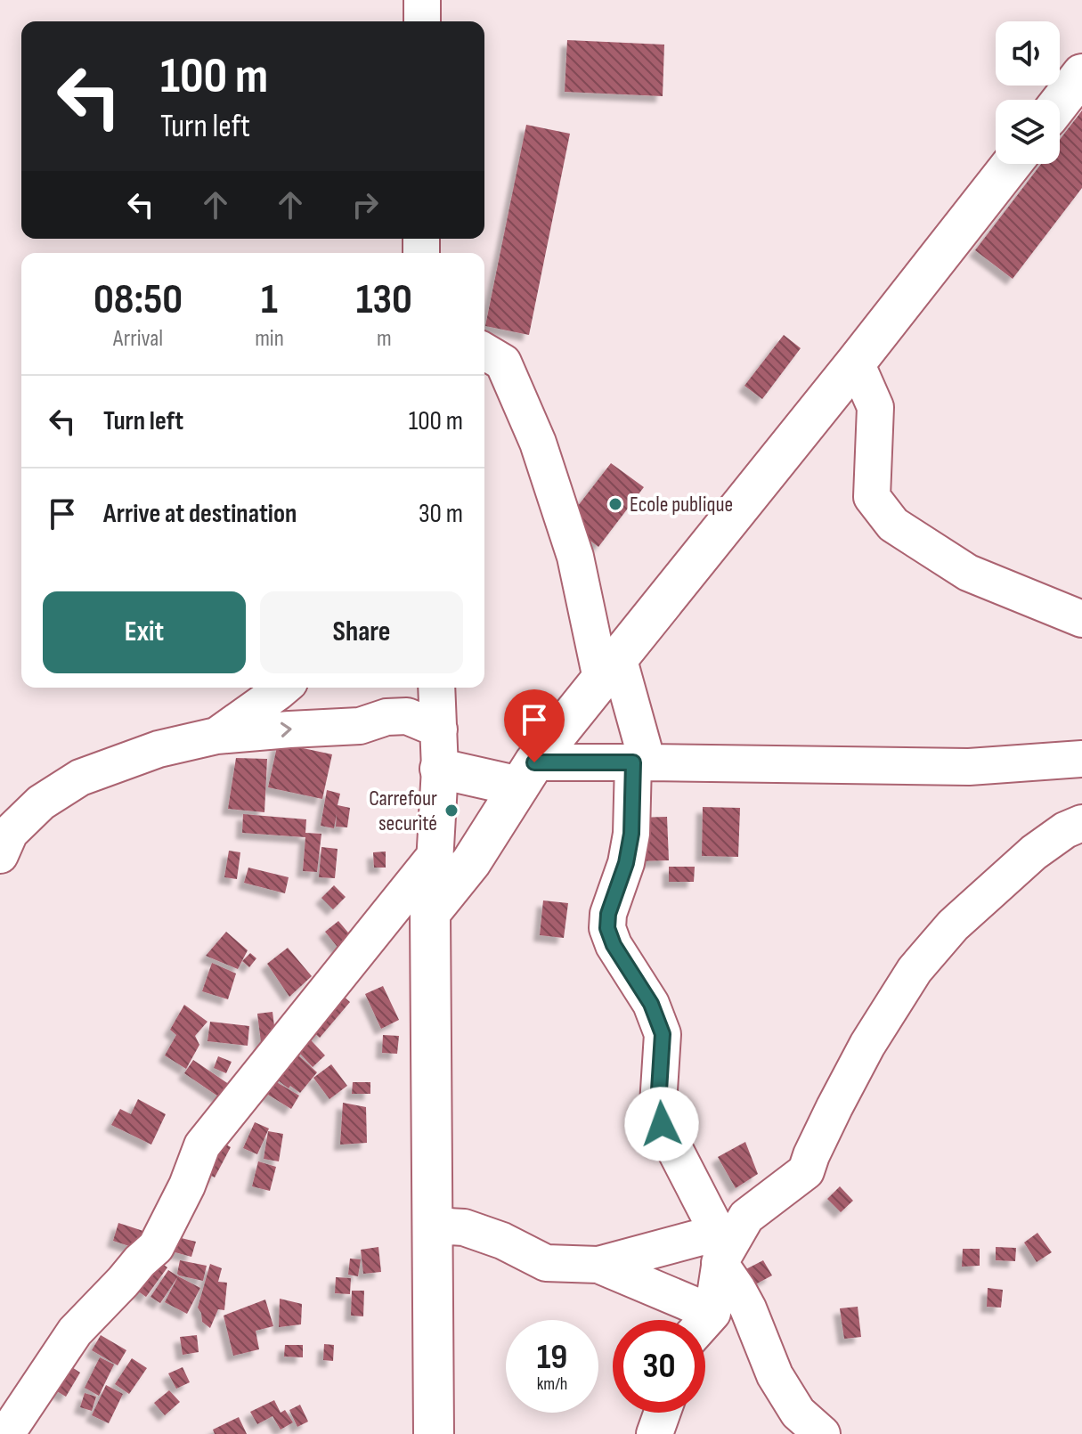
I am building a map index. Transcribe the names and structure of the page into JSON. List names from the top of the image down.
{
  "places": ["Ecole publique", "Carrefour securité"],
  "page": {
    "turn": ["100 m", "Turn left"],
    "eta": [
      "08:50",
      "Arrival",
      "1",
      "min",
      "130",
      "m"
    ],
    "list": [
      {
        "name": "Turn left",
        "value": "100 m"
      },
      {
        "name": "Arrive at destination",
        "value": "30 m"
      }
    ],
    "buttons": ["Exit", "Share"],
    "speed": "19 km/h",
    "limit": "30"
  }
}
